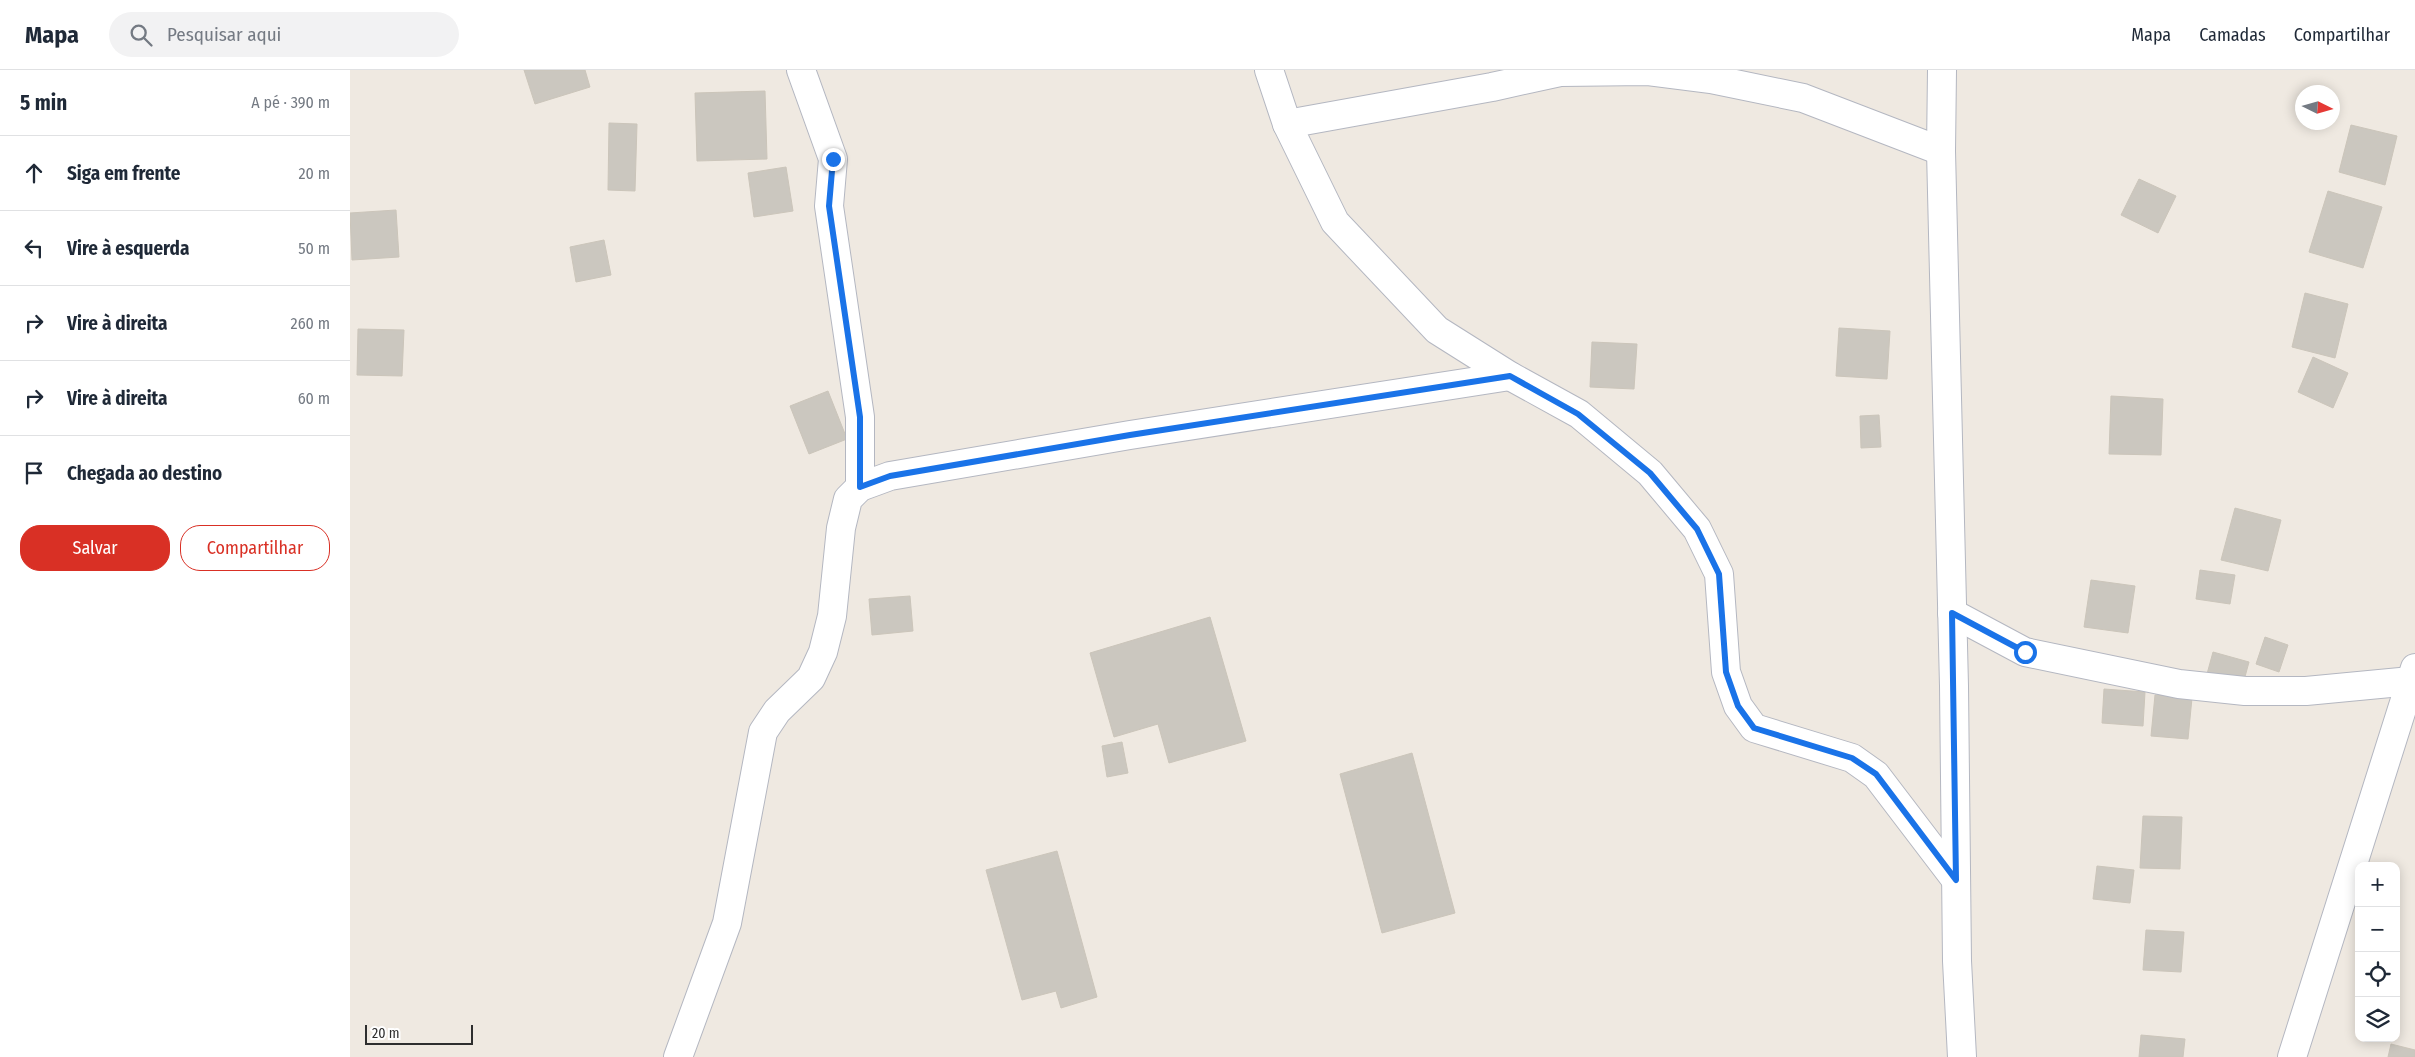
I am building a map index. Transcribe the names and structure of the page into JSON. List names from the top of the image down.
{
  "scale_bar": "20 m",
  "north": "right",
  "page": {
    "header": "Mapa",
    "search": "Pesquisar aqui",
    "nav": ["Mapa", "Camadas", "Compartilhar"],
    "heading": ["5 min", "A pé · 390 m"],
    "list": [
      ["Siga em frente", "20 m"],
      ["Vire à esquerda", "50 m"],
      ["Vire à direita", "260 m"],
      ["Vire à direita", "60 m"],
      "Chegada ao destino"
    ],
    "buttons": ["Salvar", "Compartilhar"],
    "map_buttons": ["+", "−"],
    "scale": "20 m"
  }
}
